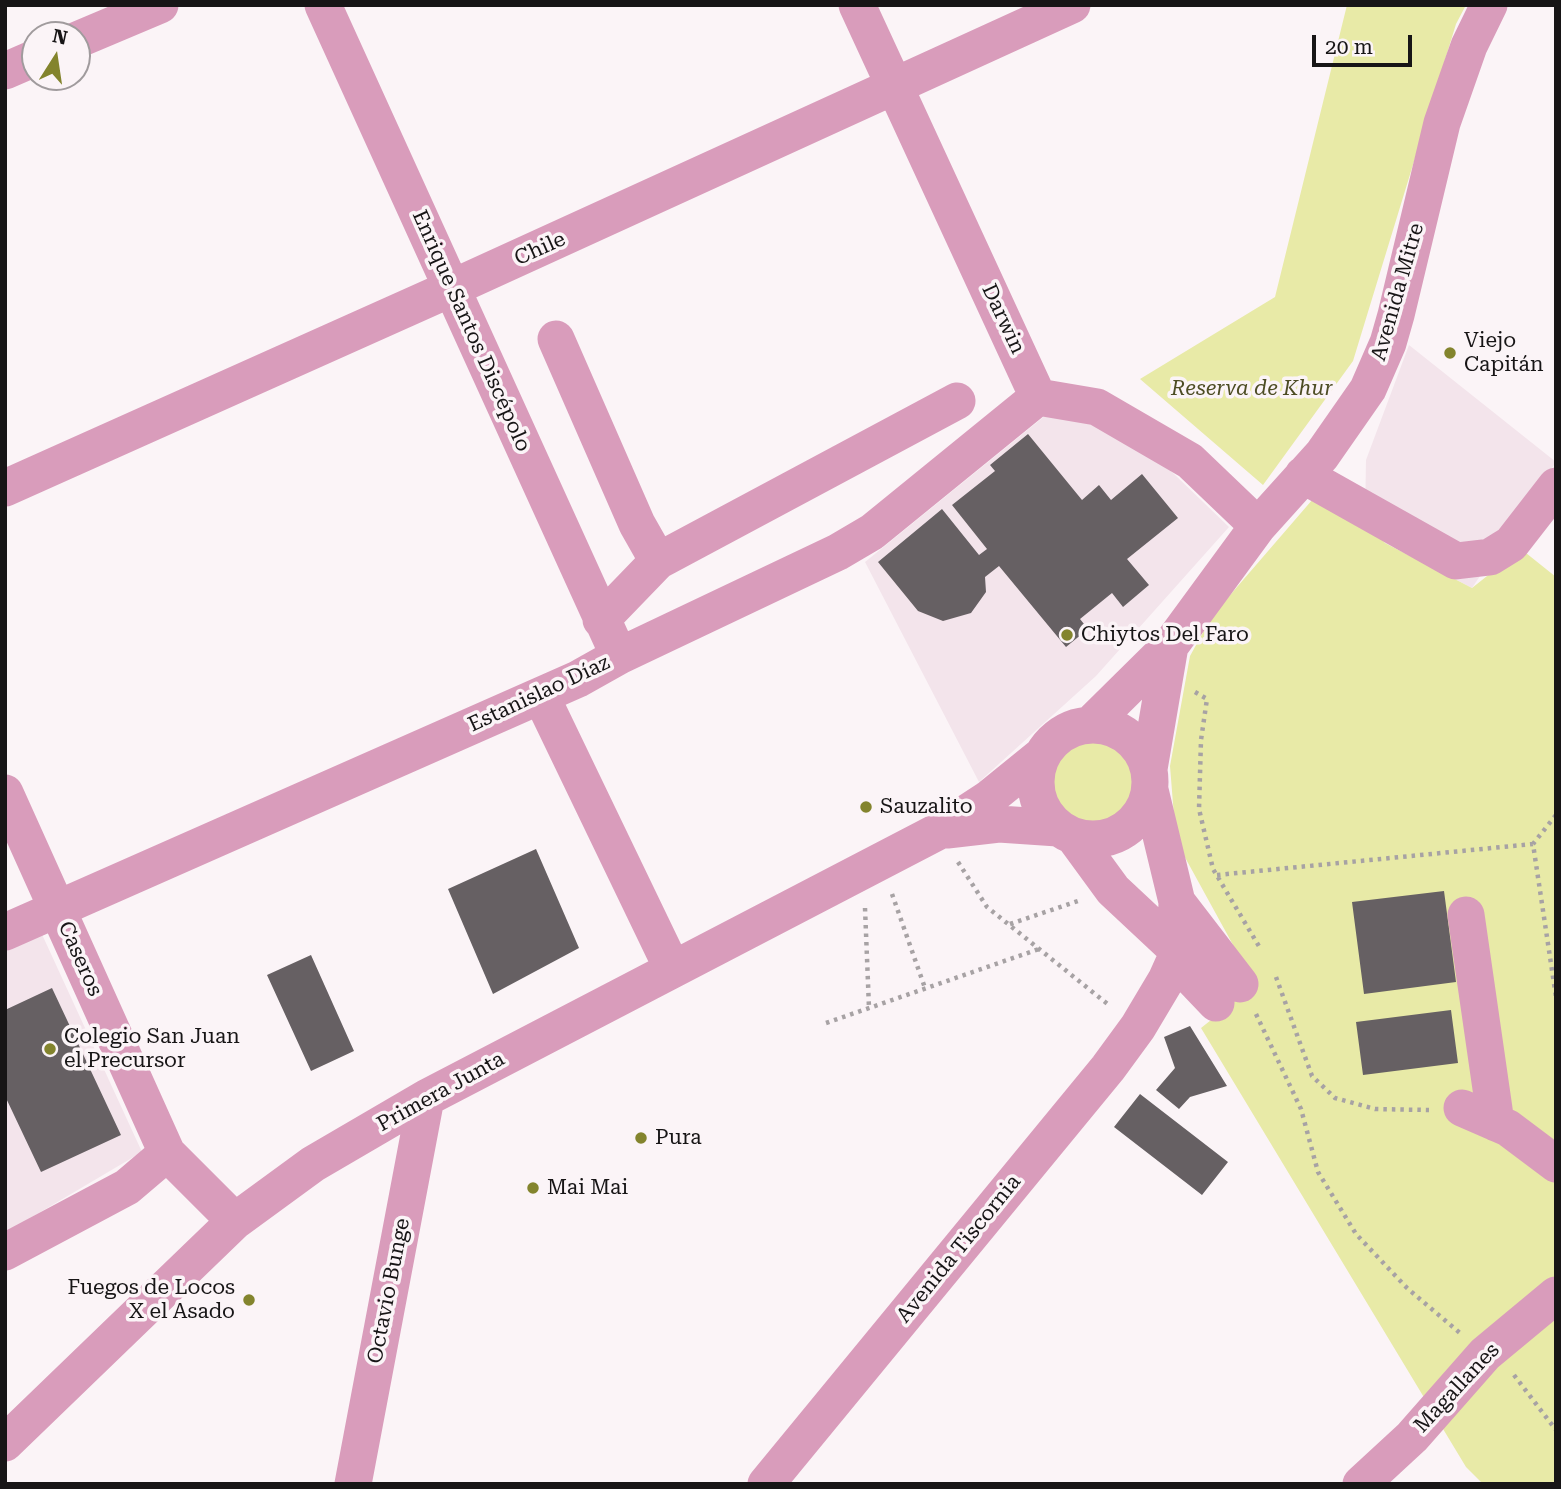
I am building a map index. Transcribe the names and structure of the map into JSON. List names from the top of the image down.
{
  "streets": {
    "street": [
      "Chile",
      "Avenida Mitre",
      "Darwin",
      "Enrique Santos Discépolo",
      "Estanislao Díaz",
      "Caseros",
      "Primera Junta",
      "Avenida Tiscornia",
      "Octavio Bunge",
      "Magallanes"
    ]
  },
  "crossings": [
    ["Chile", "Darwin"],
    ["Chile", "Enrique Santos Discépolo"],
    ["Avenida Mitre", "Primera Junta"],
    ["Darwin", "Estanislao Díaz"],
    ["Enrique Santos Discépolo", "Estanislao Díaz"],
    ["Estanislao Díaz", "Caseros"],
    ["Caseros", "Primera Junta"],
    ["Primera Junta", "Octavio Bunge"]
  ],
  "parks": ["Reserva de Khur"],
  "places": [
    "Viejo Capitán",
    "Chiytos Del Faro",
    "Sauzalito",
    "Colegio San Juan el Precursor",
    "Pura",
    "Mai Mai",
    "Fuegos de Locos X el Asado"
  ],
  "scale_bar": "20 m",
  "north": "top"
}
